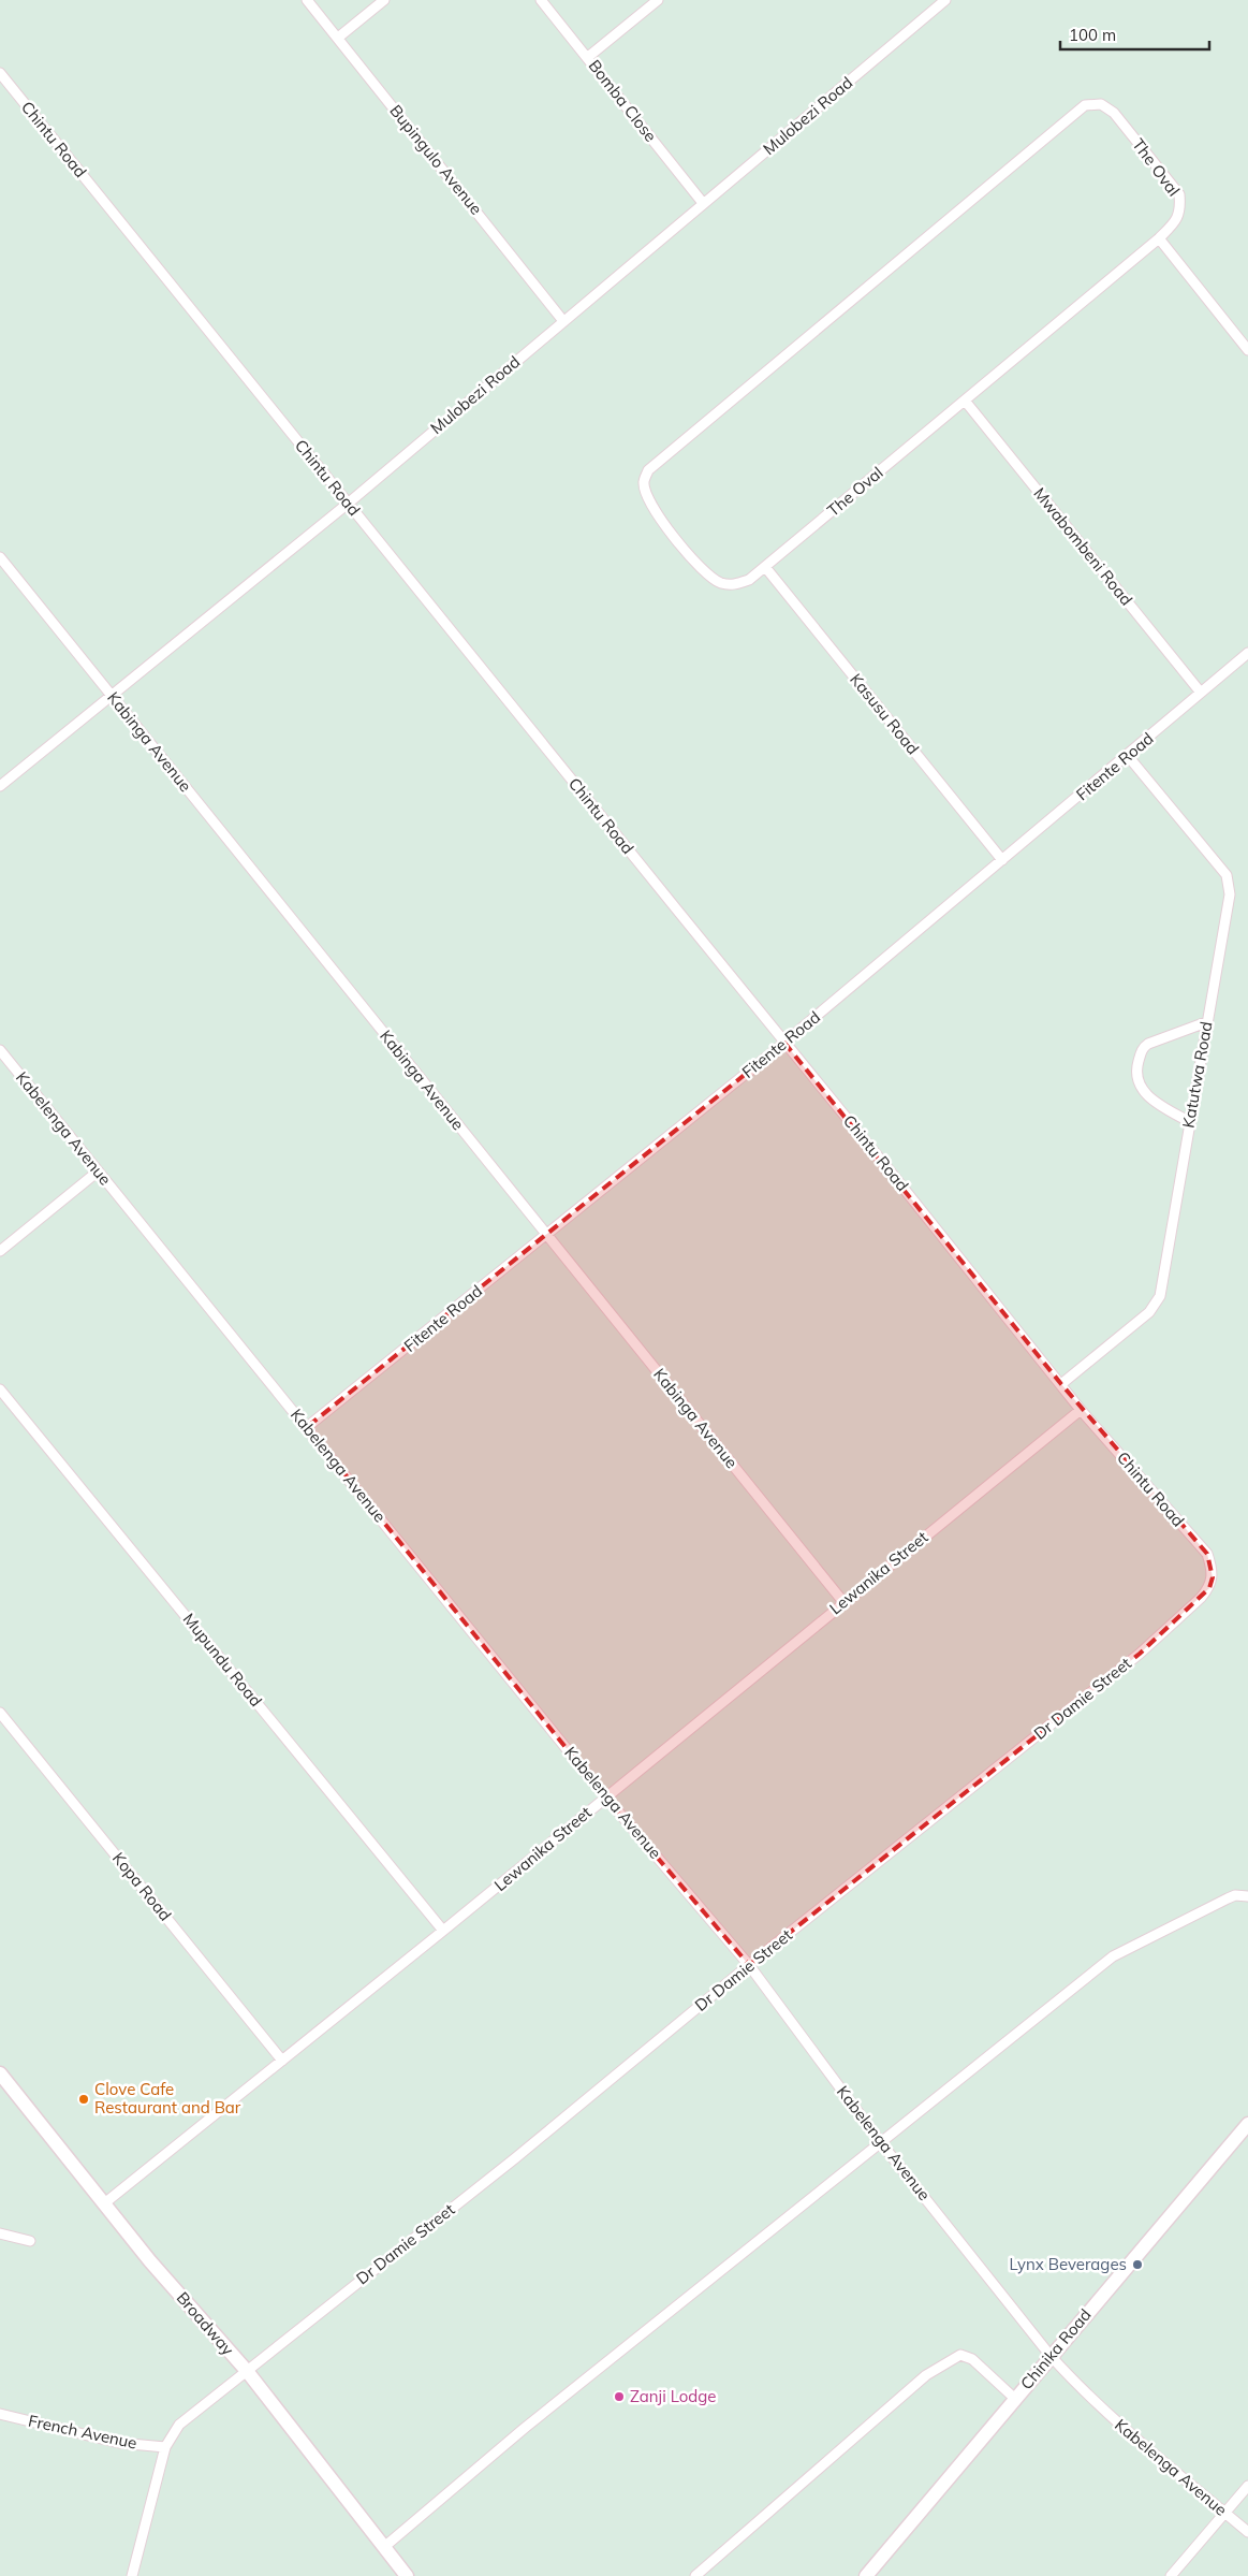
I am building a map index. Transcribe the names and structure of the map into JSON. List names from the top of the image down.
{
  "streets": {
    "main road": ["Broadway", "Chinika Road"],
    "street": [
      "Bomba Close",
      "Mulobezi Road",
      "Chintu Road",
      "Bupingulo Avenue",
      "The Oval",
      "Mwabombeni Road",
      "Kasusu Road",
      "Kabinga Avenue",
      "Fitente Road",
      "Katutwa Road",
      "Kabelenga Avenue",
      "Lewanika Street",
      "Mupundu Road",
      "Dr Damie Street",
      "Kopa Road",
      "French Avenue"
    ]
  },
  "crossings": [
    ["Bomba Close", "Mulobezi Road"],
    ["Mulobezi Road", "Chintu Road"],
    ["Mulobezi Road", "Bupingulo Avenue"],
    ["Mulobezi Road", "Kabinga Avenue"],
    ["Chintu Road", "Fitente Road"],
    ["Chintu Road", "Katutwa Road"],
    ["Chintu Road", "Lewanika Street"],
    ["Chintu Road", "Dr Damie Street"],
    ["The Oval", "Mwabombeni Road"],
    ["The Oval", "Kasusu Road"],
    ["Mwabombeni Road", "Fitente Road"],
    ["Kasusu Road", "Fitente Road"],
    ["Kabinga Avenue", "Fitente Road"],
    ["Kabinga Avenue", "Lewanika Street"],
    ["Fitente Road", "Katutwa Road"],
    ["Fitente Road", "Kabelenga Avenue"],
    ["Kabelenga Avenue", "Lewanika Street"],
    ["Kabelenga Avenue", "Dr Damie Street"],
    ["Kabelenga Avenue", "Chinika Road"],
    ["Lewanika Street", "Mupundu Road"],
    ["Lewanika Street", "Kopa Road"],
    ["Lewanika Street", "Broadway"],
    ["Dr Damie Street", "Broadway"],
    ["Dr Damie Street", "French Avenue"]
  ],
  "places": ["Clove Cafe Restaurant and Bar", "Lynx Beverages", "Zanji Lodge"],
  "scale_bar": "100 m"
}
